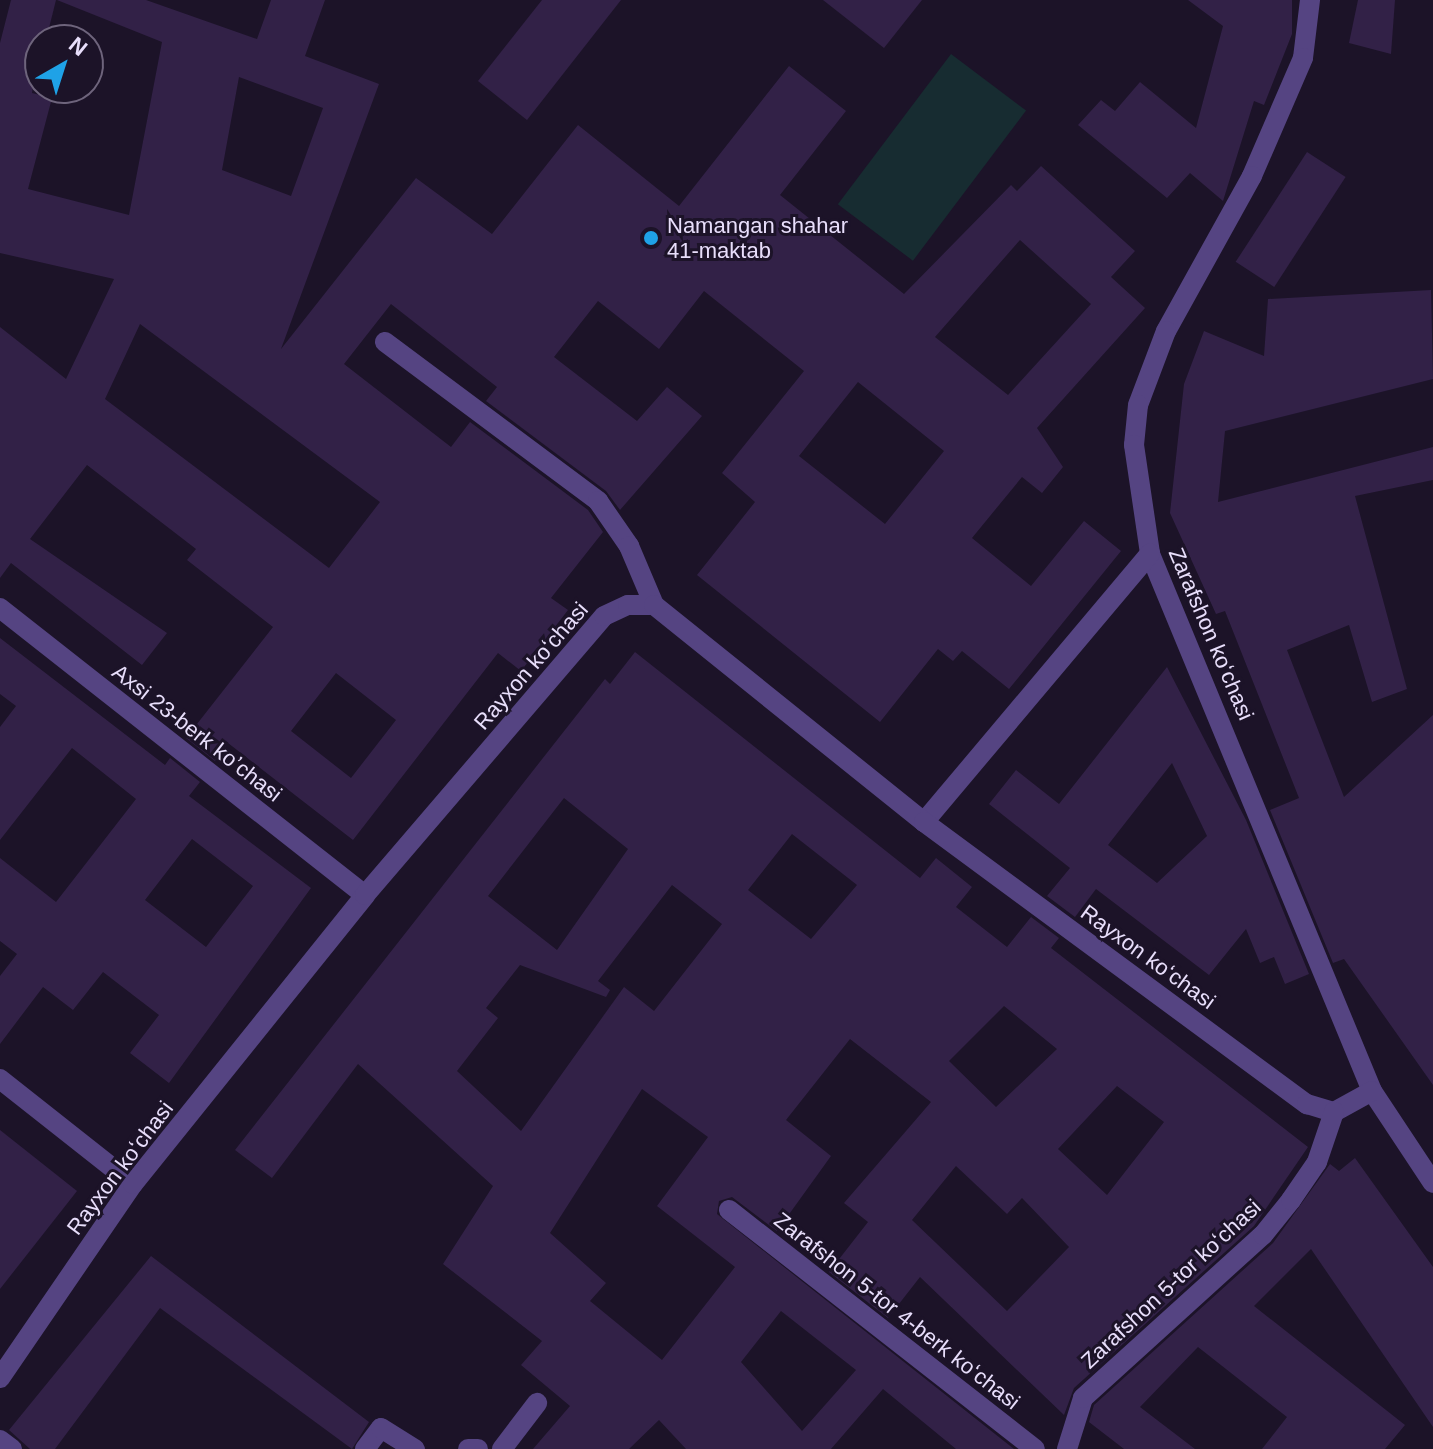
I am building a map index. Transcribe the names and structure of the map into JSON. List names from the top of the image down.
{
  "streets": {
    "street": [
      "Zarafshon koʻchasi",
      "Rayxon koʻchasi",
      "Аxsi 23-berk koʼchasi",
      "Zarafshon 5-tor koʻchasi",
      "Zarafshon 5-tor 4-berk koʻchasi"
    ]
  },
  "crossings": [
    ["Rayxon koʻchasi", "Аxsi 23-berk koʼchasi"],
    ["Rayxon koʻchasi", "Zarafshon 5-tor koʻchasi"]
  ],
  "places": ["Namangan shahar 41-maktab"],
  "north": "top right"
}
